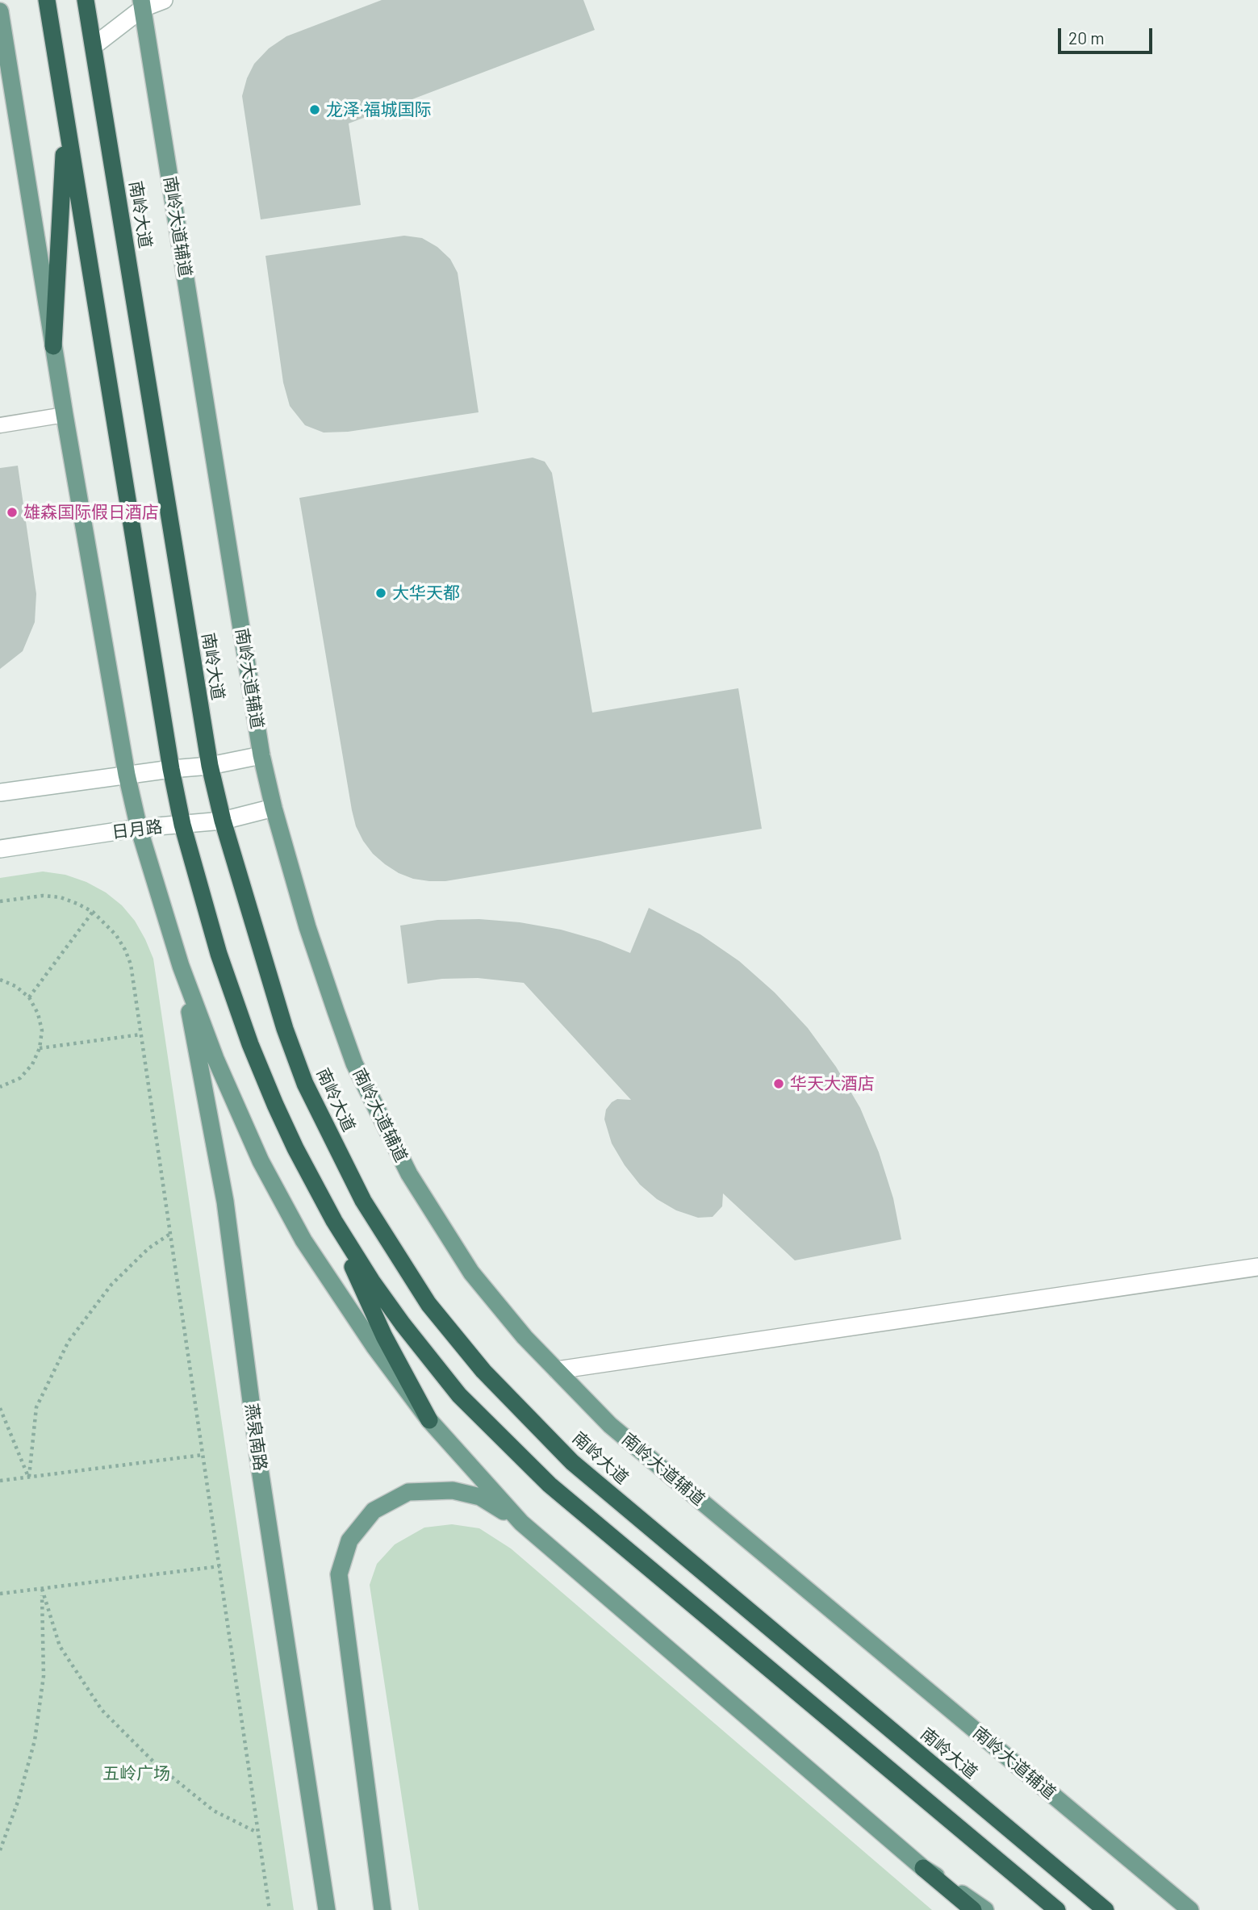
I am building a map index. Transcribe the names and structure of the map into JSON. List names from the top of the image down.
{
  "streets": {
    "highway": ["南岭大道"],
    "main road": ["南岭大道辅道", "燕泉南路"],
    "street": ["日月路"]
  },
  "crossings": [
    ["南岭大道", "日月路"],
    ["南岭大道辅道", "日月路"]
  ],
  "parks": ["五岭广场"],
  "places": [
    "龙泽·福城国际",
    "雄森国际假日酒店",
    "大华天都",
    "华天大酒店"
  ],
  "scale_bar": "20 m"
}
